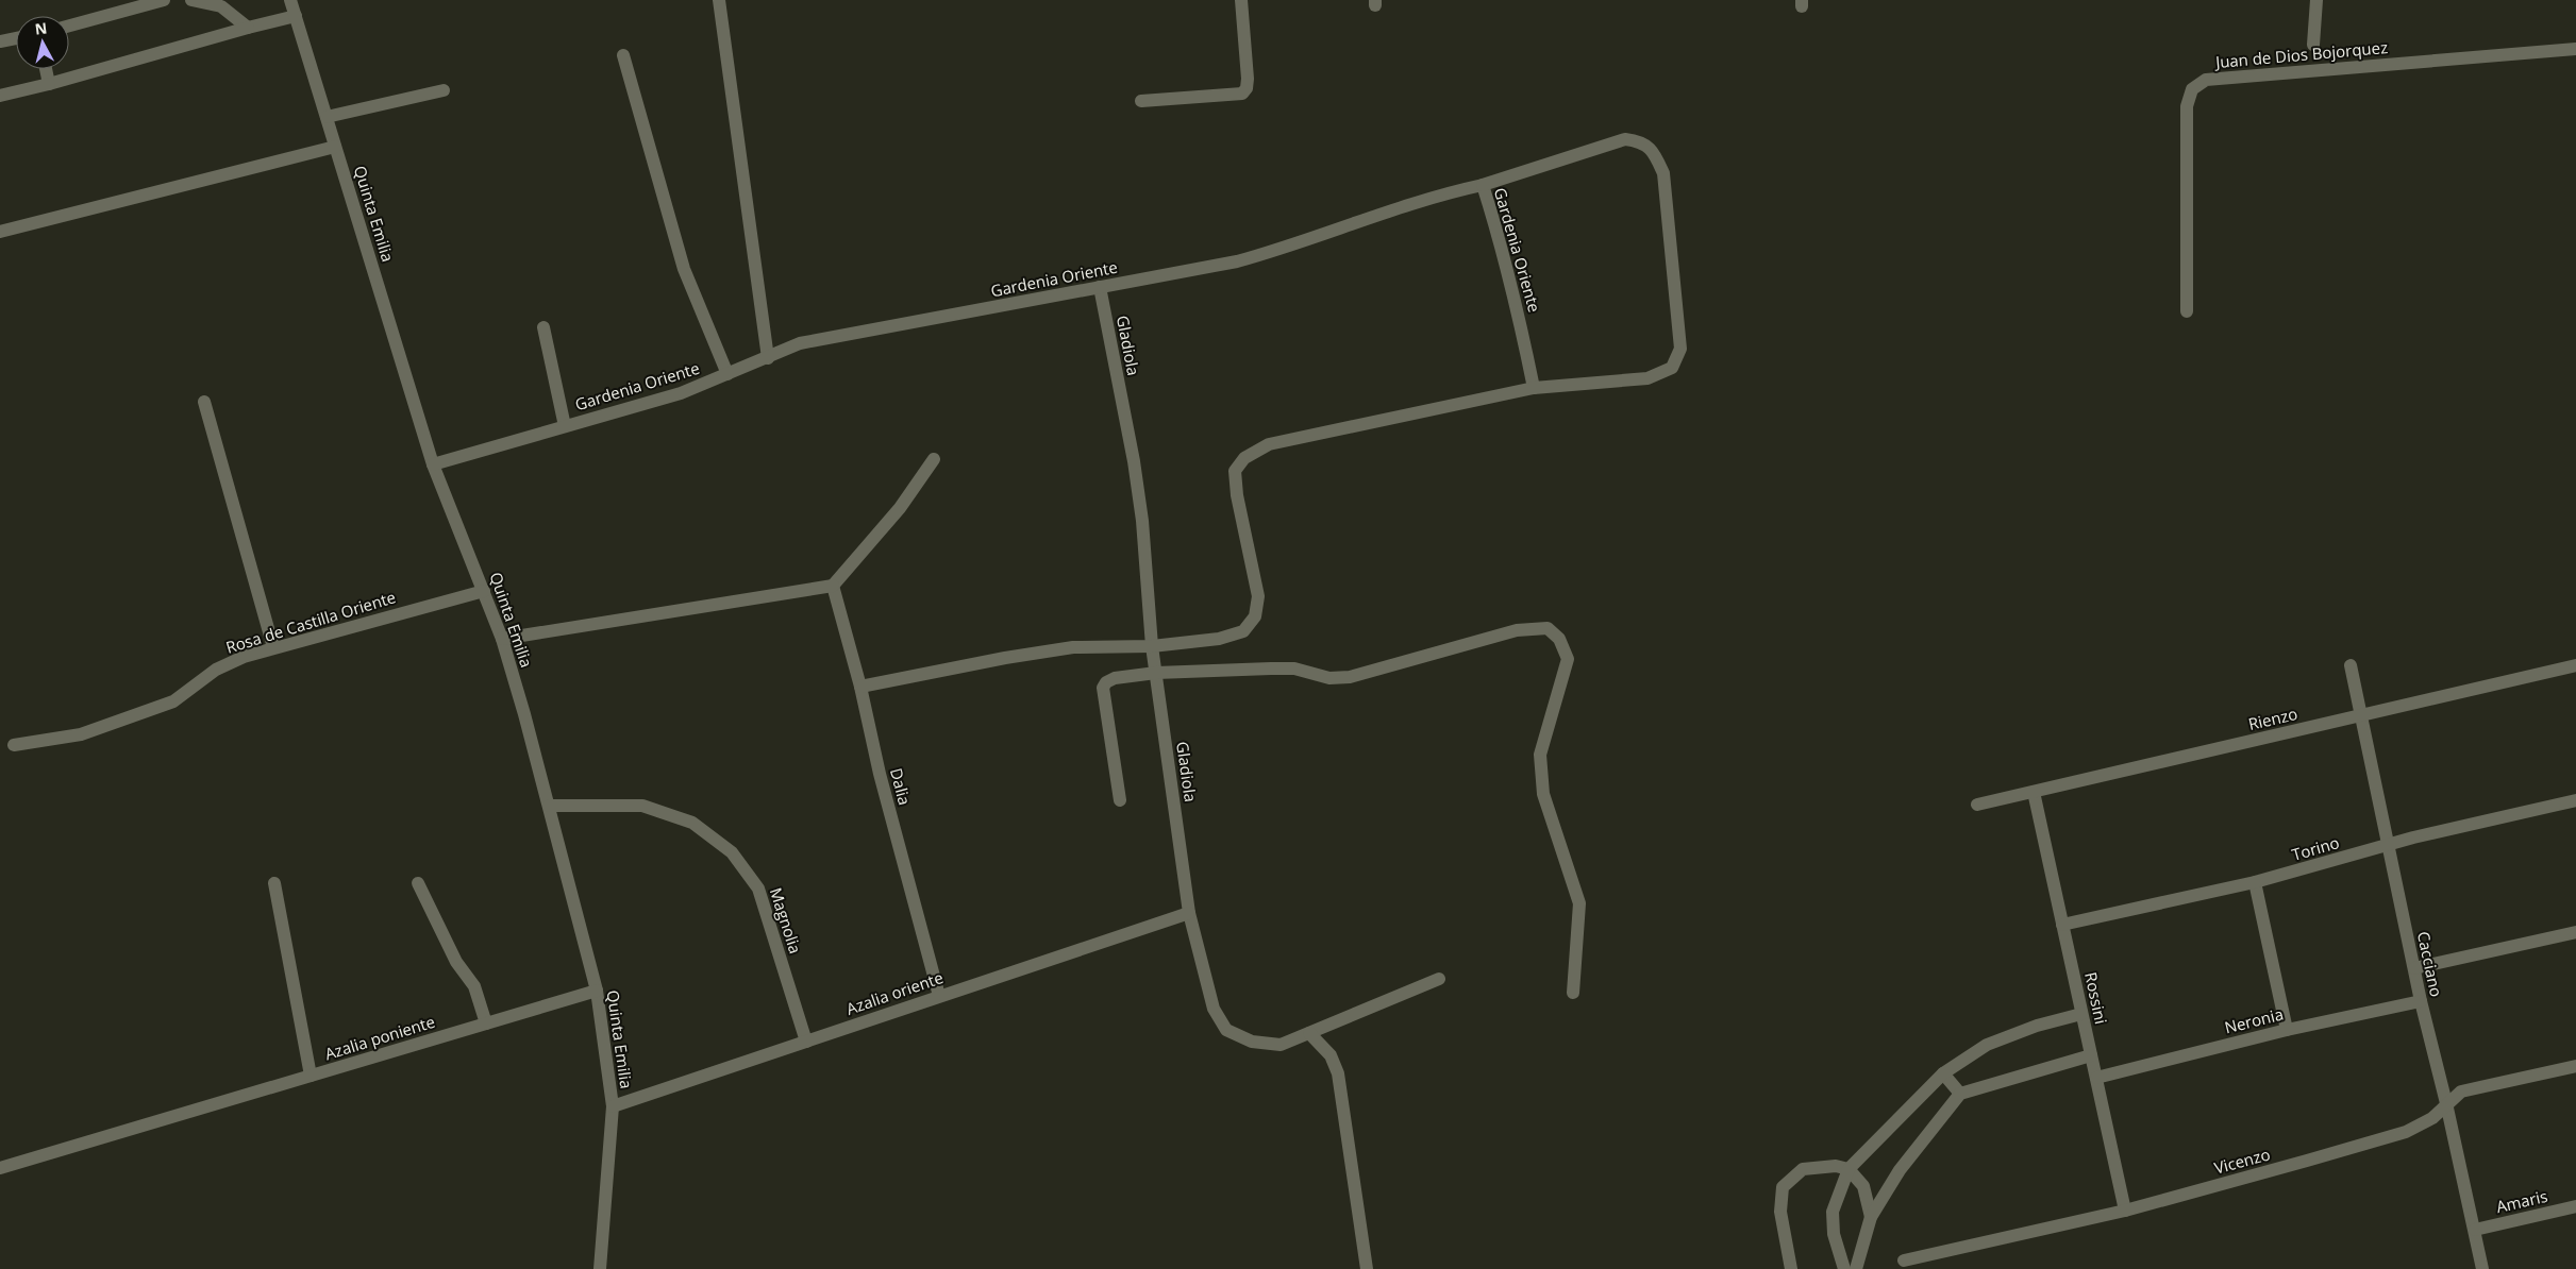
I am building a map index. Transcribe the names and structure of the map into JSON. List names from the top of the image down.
{
  "streets": {
    "street": [
      "Juan de Dios Bojorquez",
      "Quinta Emilia",
      "Gardenia Oriente",
      "Gladiola",
      "Rosa de Castilla Oriente",
      "Rienzo",
      "Dalia",
      "Torino",
      "Magnolia",
      "Cacciano",
      "Azalia oriente",
      "Rossini",
      "Neronia",
      "Azalia poniente",
      "Vicenzo",
      "Amaris"
    ]
  },
  "crossings": [
    ["Quinta Emilia", "Gardenia Oriente"],
    ["Quinta Emilia", "Rosa de Castilla Oriente"],
    ["Quinta Emilia", "Magnolia"],
    ["Quinta Emilia", "Azalia oriente"],
    ["Quinta Emilia", "Azalia poniente"],
    ["Gardenia Oriente", "Gladiola"],
    ["Gladiola", "Azalia oriente"],
    ["Rienzo", "Cacciano"],
    ["Rienzo", "Rossini"],
    ["Dalia", "Azalia oriente"],
    ["Torino", "Cacciano"],
    ["Torino", "Rossini"],
    ["Magnolia", "Azalia oriente"],
    ["Cacciano", "Neronia"],
    ["Cacciano", "Vicenzo"],
    ["Cacciano", "Amaris"],
    ["Rossini", "Neronia"],
    ["Rossini", "Vicenzo"]
  ],
  "north": "top"
}
